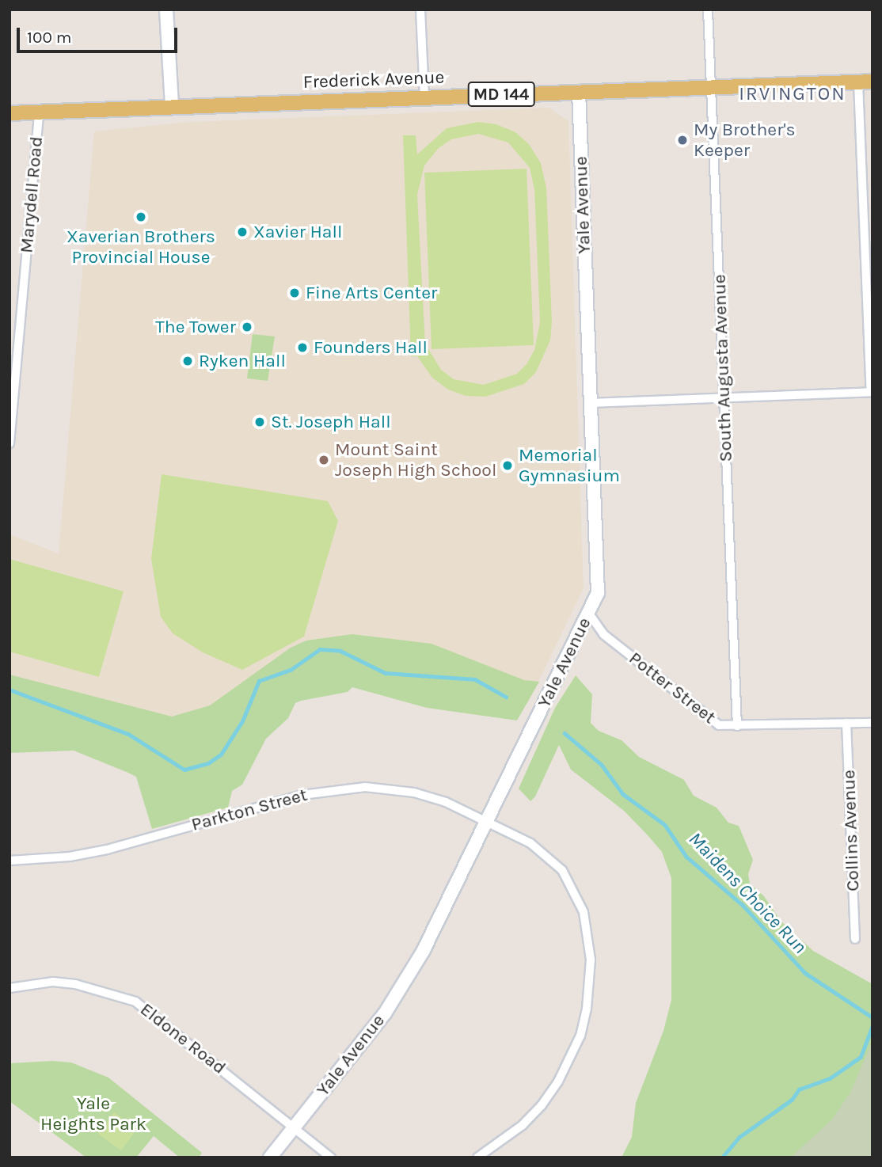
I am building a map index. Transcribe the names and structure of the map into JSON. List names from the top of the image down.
{
  "streets": {
    "main road": ["Frederick Avenue", "MD 144"],
    "street": [
      "Marydell Road",
      "Yale Avenue",
      "South Augusta Avenue",
      "Potter Street",
      "Parkton Street",
      "Collins Avenue",
      "Eldone Road"
    ]
  },
  "crossings": [
    ["Frederick Avenue", "Marydell Road"],
    ["Frederick Avenue", "Yale Avenue"],
    ["Frederick Avenue", "South Augusta Avenue"],
    ["Yale Avenue", "Potter Street"],
    ["Yale Avenue", "Parkton Street"],
    ["Yale Avenue", "Eldone Road"],
    ["South Augusta Avenue", "Potter Street"],
    ["Potter Street", "Collins Avenue"]
  ],
  "districts": ["IRVINGTON"],
  "water": ["Maidens Choice Run"],
  "parks": ["Yale Heights Park"],
  "places": [
    "My Brother's Keeper",
    "Xaverian Brothers Provincial House",
    "Xavier Hall",
    "Fine Arts Center",
    "The Tower",
    "Founders Hall",
    "Ryken Hall",
    "St. Joseph Hall",
    "Mount Saint Joseph High School",
    "Memorial Gymnasium"
  ],
  "scale_bar": "100 m"
}
